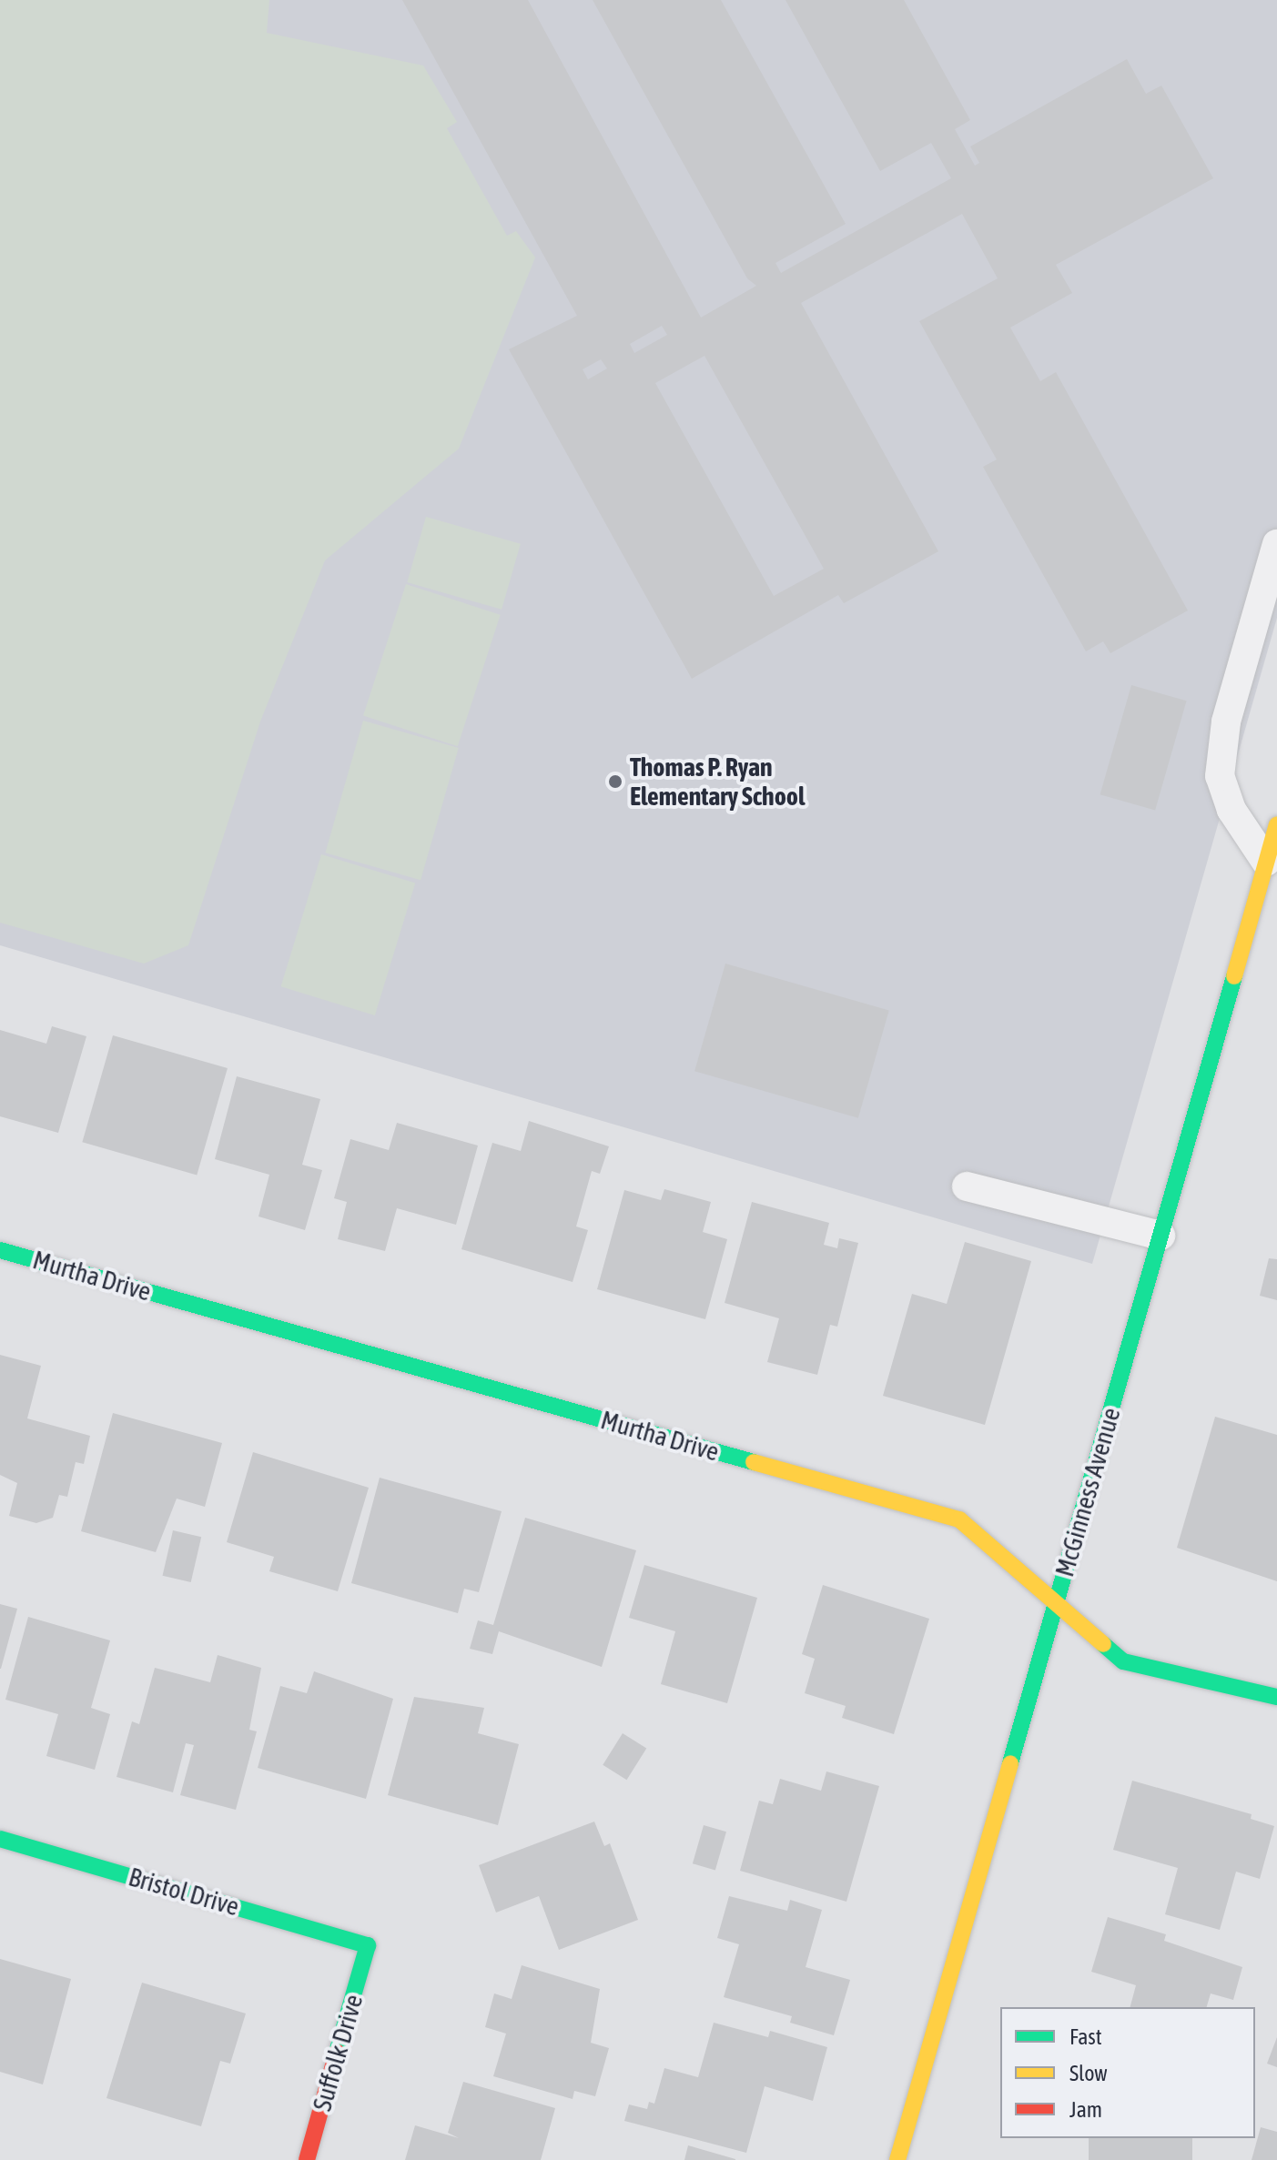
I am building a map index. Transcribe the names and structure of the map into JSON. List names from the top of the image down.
{
  "streets": {
    "street": [
      "Murtha Drive",
      "McGinness Avenue",
      "Bristol Drive",
      "Suffolk Drive"
    ]
  },
  "crossings": [
    ["Murtha Drive", "McGinness Avenue"],
    ["Bristol Drive", "Suffolk Drive"]
  ],
  "places": ["Thomas P. Ryan Elementary School"],
  "legend": ["Fast", "Slow", "Jam"]
}
